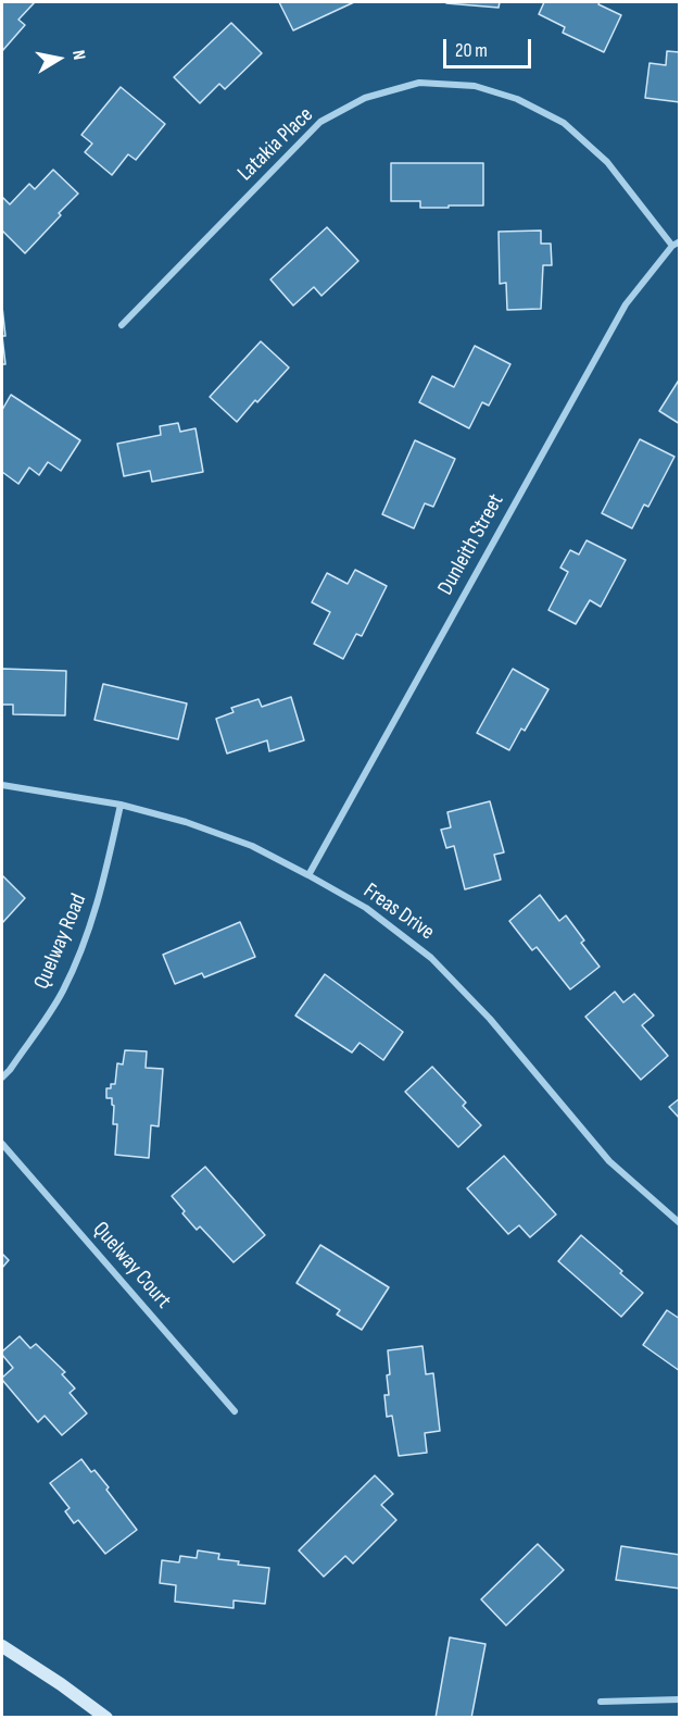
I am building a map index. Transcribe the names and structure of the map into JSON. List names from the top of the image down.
{
  "streets": {
    "street": [
      "Latakia Place",
      "Dunleith Street",
      "Freas Drive",
      "Quelway Road",
      "Quelway Court"
    ]
  },
  "crossings": [
    ["Latakia Place", "Dunleith Street"],
    ["Dunleith Street", "Freas Drive"],
    ["Freas Drive", "Quelway Road"]
  ],
  "scale_bar": "20 m",
  "north": "right"
}
